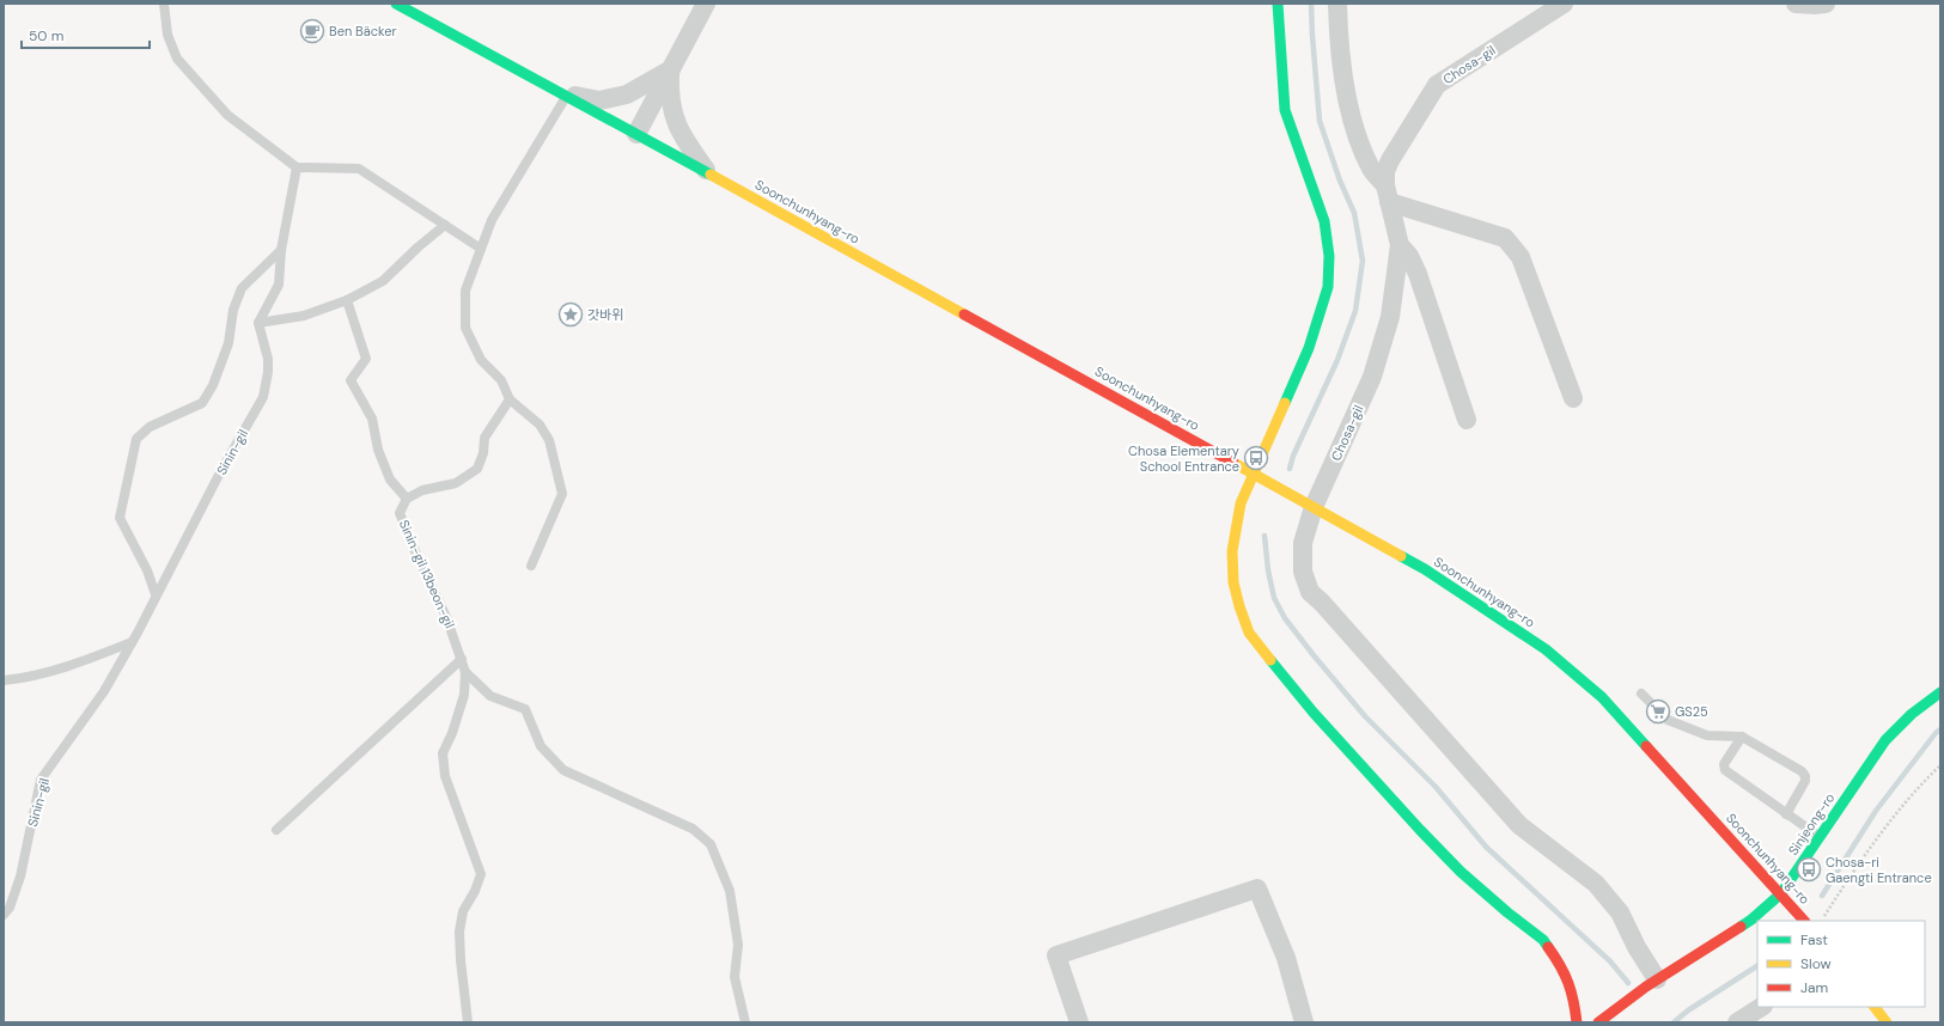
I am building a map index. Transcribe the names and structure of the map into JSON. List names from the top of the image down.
{
  "streets": {
    "main road": ["Soonchunhyang-ro", "Sinjeong-ro"],
    "street": ["Chosa-gil"],
    "lane": ["Sinin-gil", "Sinin-gil 13beon-gil"]
  },
  "crossings": [
    ["Chosa-gil", "Soonchunhyang-ro"],
    ["Chosa-gil", "Sinjeong-ro"],
    ["Soonchunhyang-ro", "Sinjeong-ro"]
  ],
  "places": {
    "cafe": ["Ben Bäcker"],
    "place": ["갓바위"],
    "bus stop": ["Chosa Elementary School Entrance", "Chosa-ri Gaengti Entrance"],
    "supermarket": ["GS25"]
  },
  "legend": ["Fast", "Slow", "Jam"],
  "scale_bar": "50 m"
}
